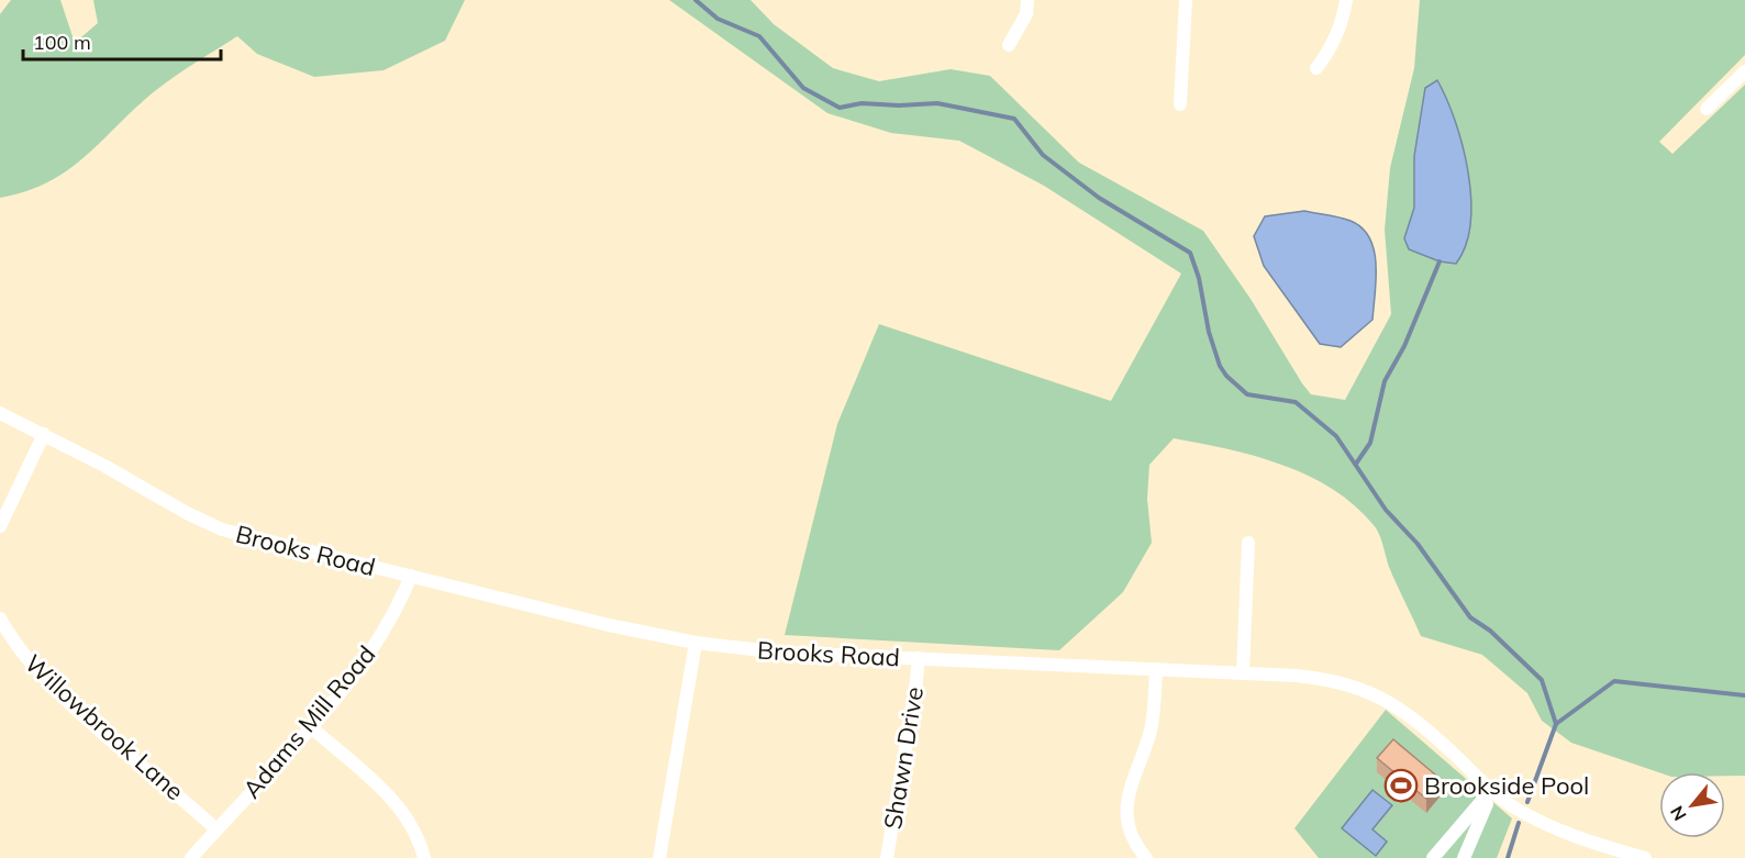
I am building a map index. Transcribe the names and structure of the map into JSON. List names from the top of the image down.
{
  "streets": {
    "street": [
      "Brooks Road",
      "Adams Mill Road",
      "Willowbrook Lane",
      "Shawn Drive"
    ]
  },
  "crossings": [
    ["Brooks Road", "Adams Mill Road"],
    ["Brooks Road", "Shawn Drive"],
    ["Adams Mill Road", "Willowbrook Lane"]
  ],
  "places": {
    "sports": ["Brookside Pool"]
  },
  "scale_bar": "100 m",
  "north": "bottom left"
}
